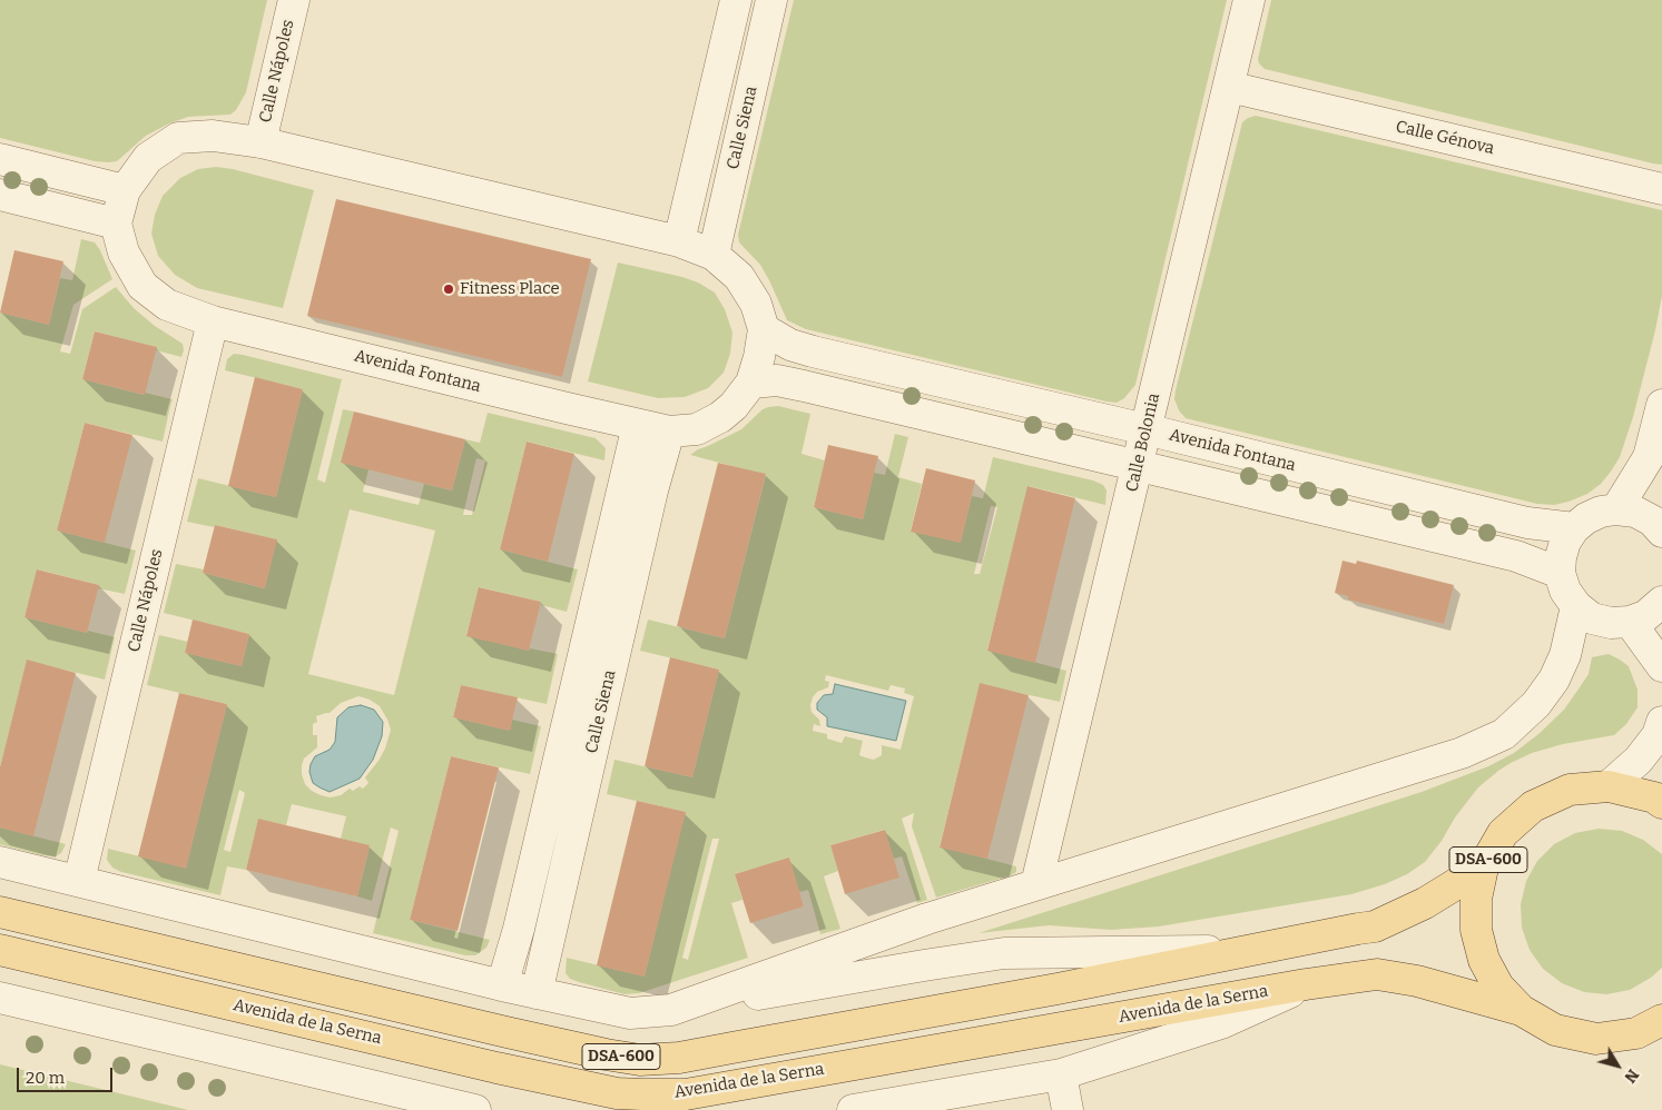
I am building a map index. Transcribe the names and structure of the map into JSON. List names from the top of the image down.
{
  "streets": {
    "main road": ["DSA-600", "Avenida de la Serna"],
    "street": [
      "Calle Nápoles",
      "Calle Siena",
      "Calle Génova",
      "Avenida Fontana",
      "Calle Bolonia"
    ]
  },
  "crossings": [
    ["Calle Nápoles", "Avenida Fontana"],
    ["Calle Nápoles", "Avenida de la Serna"],
    ["Calle Siena", "Avenida Fontana"],
    ["Calle Siena", "Avenida de la Serna"],
    ["Calle Génova", "Calle Bolonia"],
    ["Avenida Fontana", "Calle Bolonia"],
    ["Calle Bolonia", "Avenida de la Serna"],
    ["DSA-600", "Avenida de la Serna"]
  ],
  "places": ["Fitness Place"],
  "scale_bar": "20 m",
  "north": "bottom right"
}
